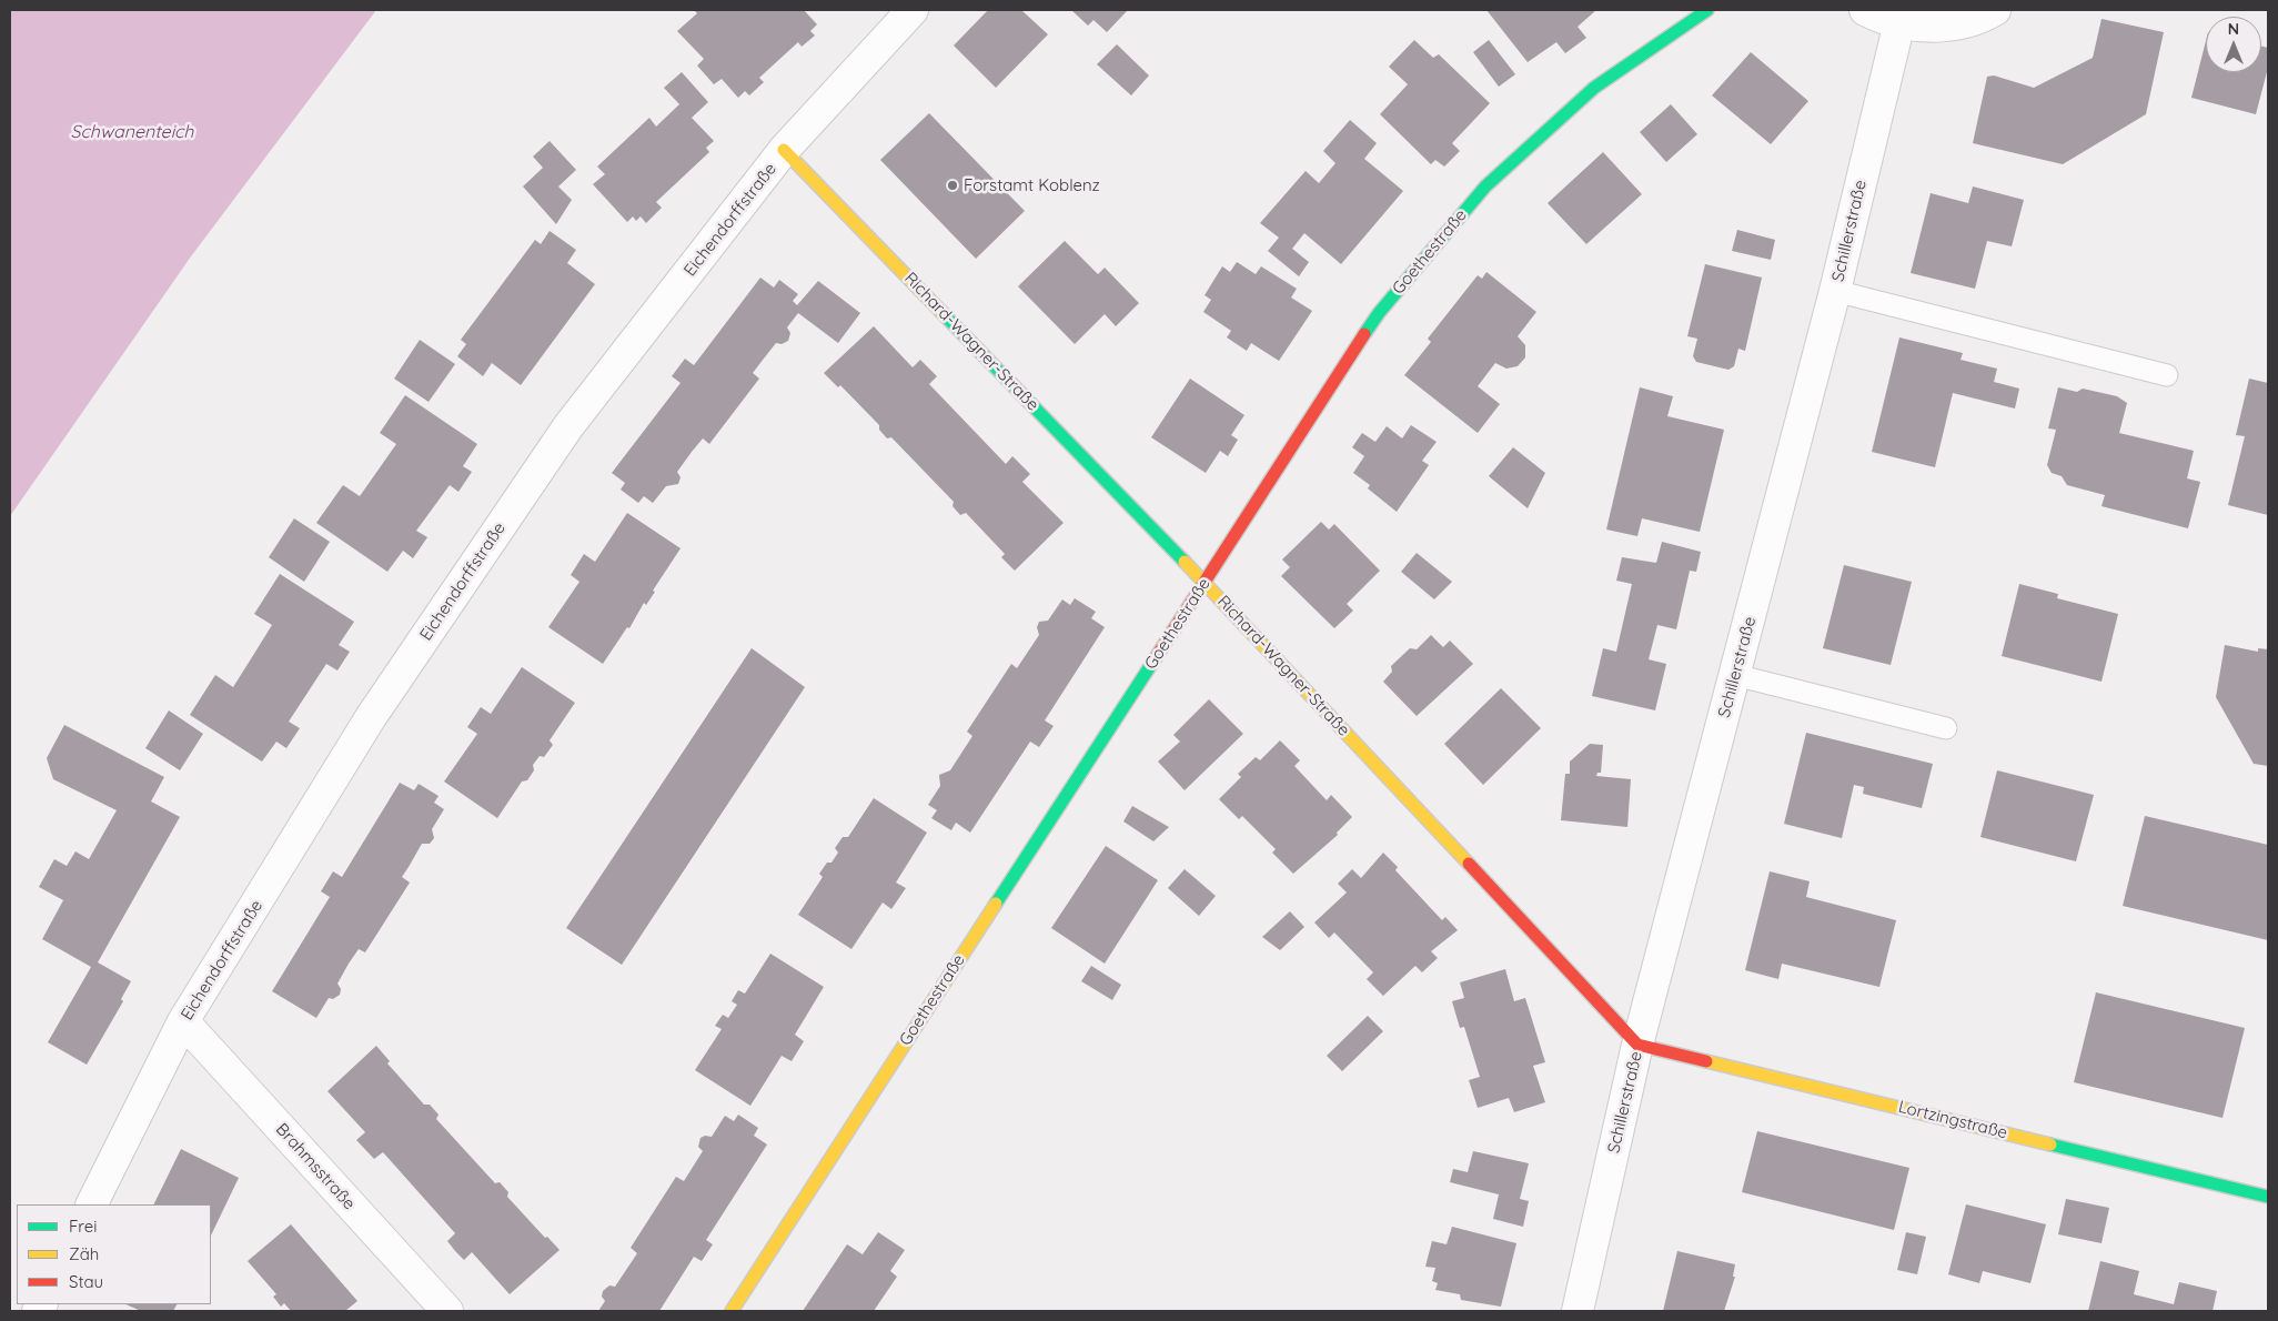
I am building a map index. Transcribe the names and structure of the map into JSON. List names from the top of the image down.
{
  "streets": {
    "street": [
      "Eichendorffstraße",
      "Schillerstraße",
      "Goethestraße",
      "Richard-Wagner-Straße",
      "Lortzingstraße",
      "Brahmsstraße"
    ]
  },
  "crossings": [
    ["Eichendorffstraße", "Richard-Wagner-Straße"],
    ["Eichendorffstraße", "Brahmsstraße"],
    ["Schillerstraße", "Richard-Wagner-Straße"],
    ["Schillerstraße", "Lortzingstraße"],
    ["Goethestraße", "Richard-Wagner-Straße"],
    ["Richard-Wagner-Straße", "Lortzingstraße"]
  ],
  "water": ["Schwanenteich"],
  "places": ["Forstamt Koblenz"],
  "legend": ["Frei", "Zäh", "Stau"],
  "north": "top"
}
